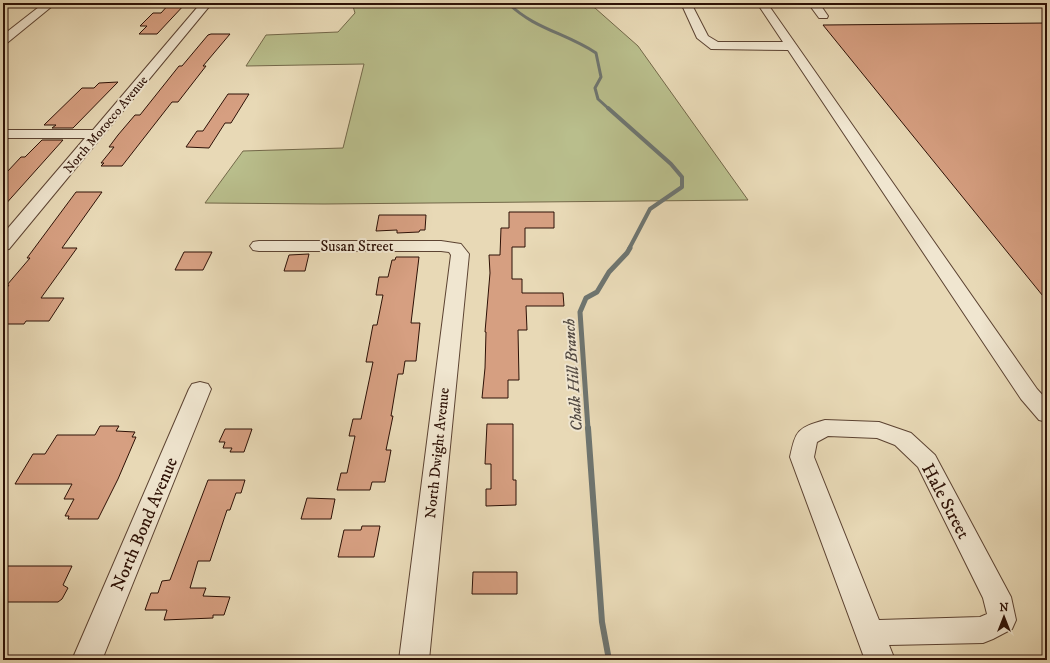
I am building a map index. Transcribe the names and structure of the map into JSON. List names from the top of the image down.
{
  "streets": {
    "street": [
      "North Morocco Avenue",
      "Susan Street",
      "North Dwight Avenue",
      "Hale Street",
      "North Bond Avenue"
    ]
  },
  "crossings": [
    ["Susan Street", "North Dwight Avenue"]
  ],
  "water": ["Chalk Hill Branch"],
  "north": "top"
}
